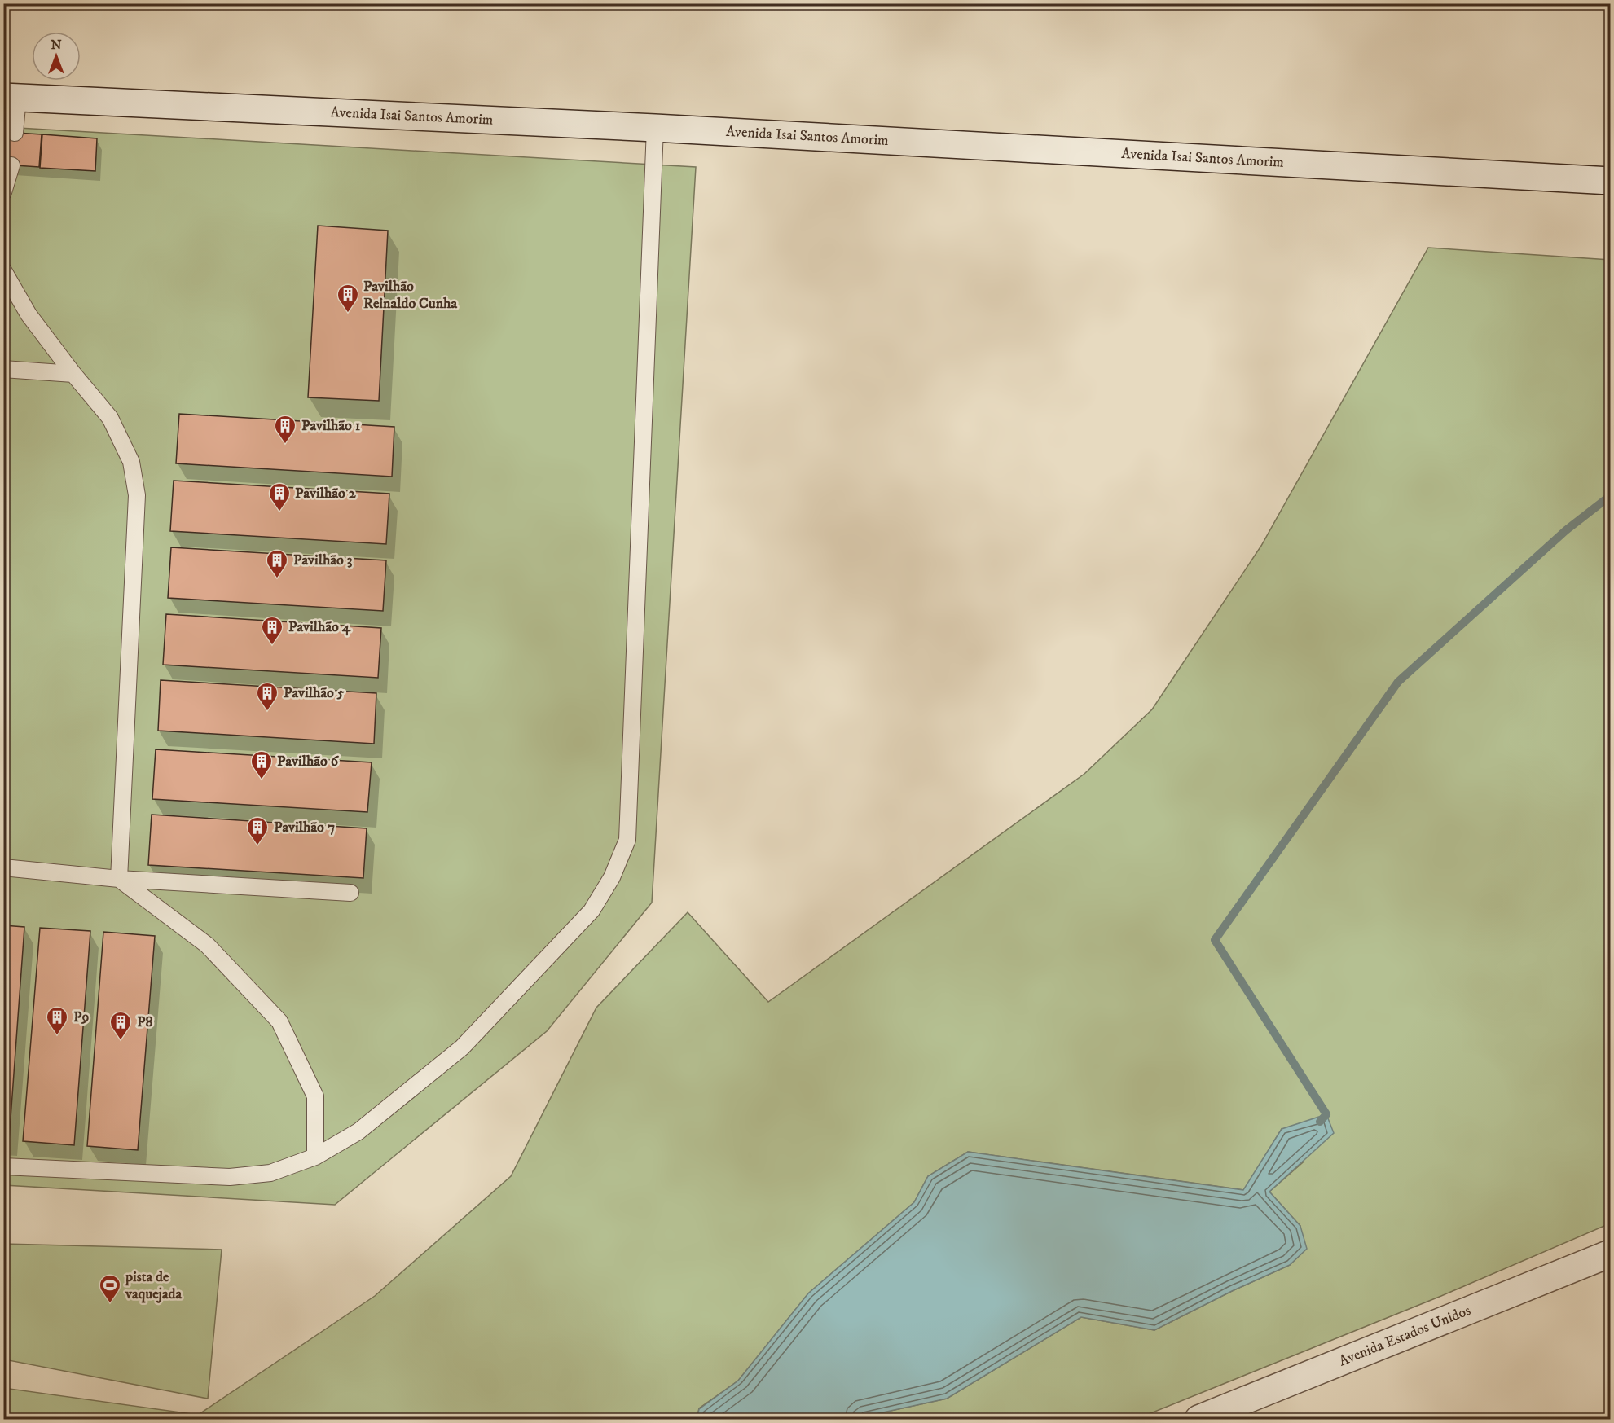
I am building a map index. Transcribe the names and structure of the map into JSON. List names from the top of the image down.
{
  "streets": {
    "main road": ["Avenida Isai Santos Amorim", "Avenida Estados Unidos"]
  },
  "places": {
    "building": [
      "Pavilhão Reinaldo Cunha",
      "Pavilhão 1",
      "Pavilhão 2",
      "Pavilhão 3",
      "Pavilhão 4",
      "Pavilhão 5",
      "Pavilhão 6",
      "Pavilhão 7",
      "P9",
      "P8"
    ],
    "sports": ["pista de vaquejada"]
  },
  "north": "top"
}
